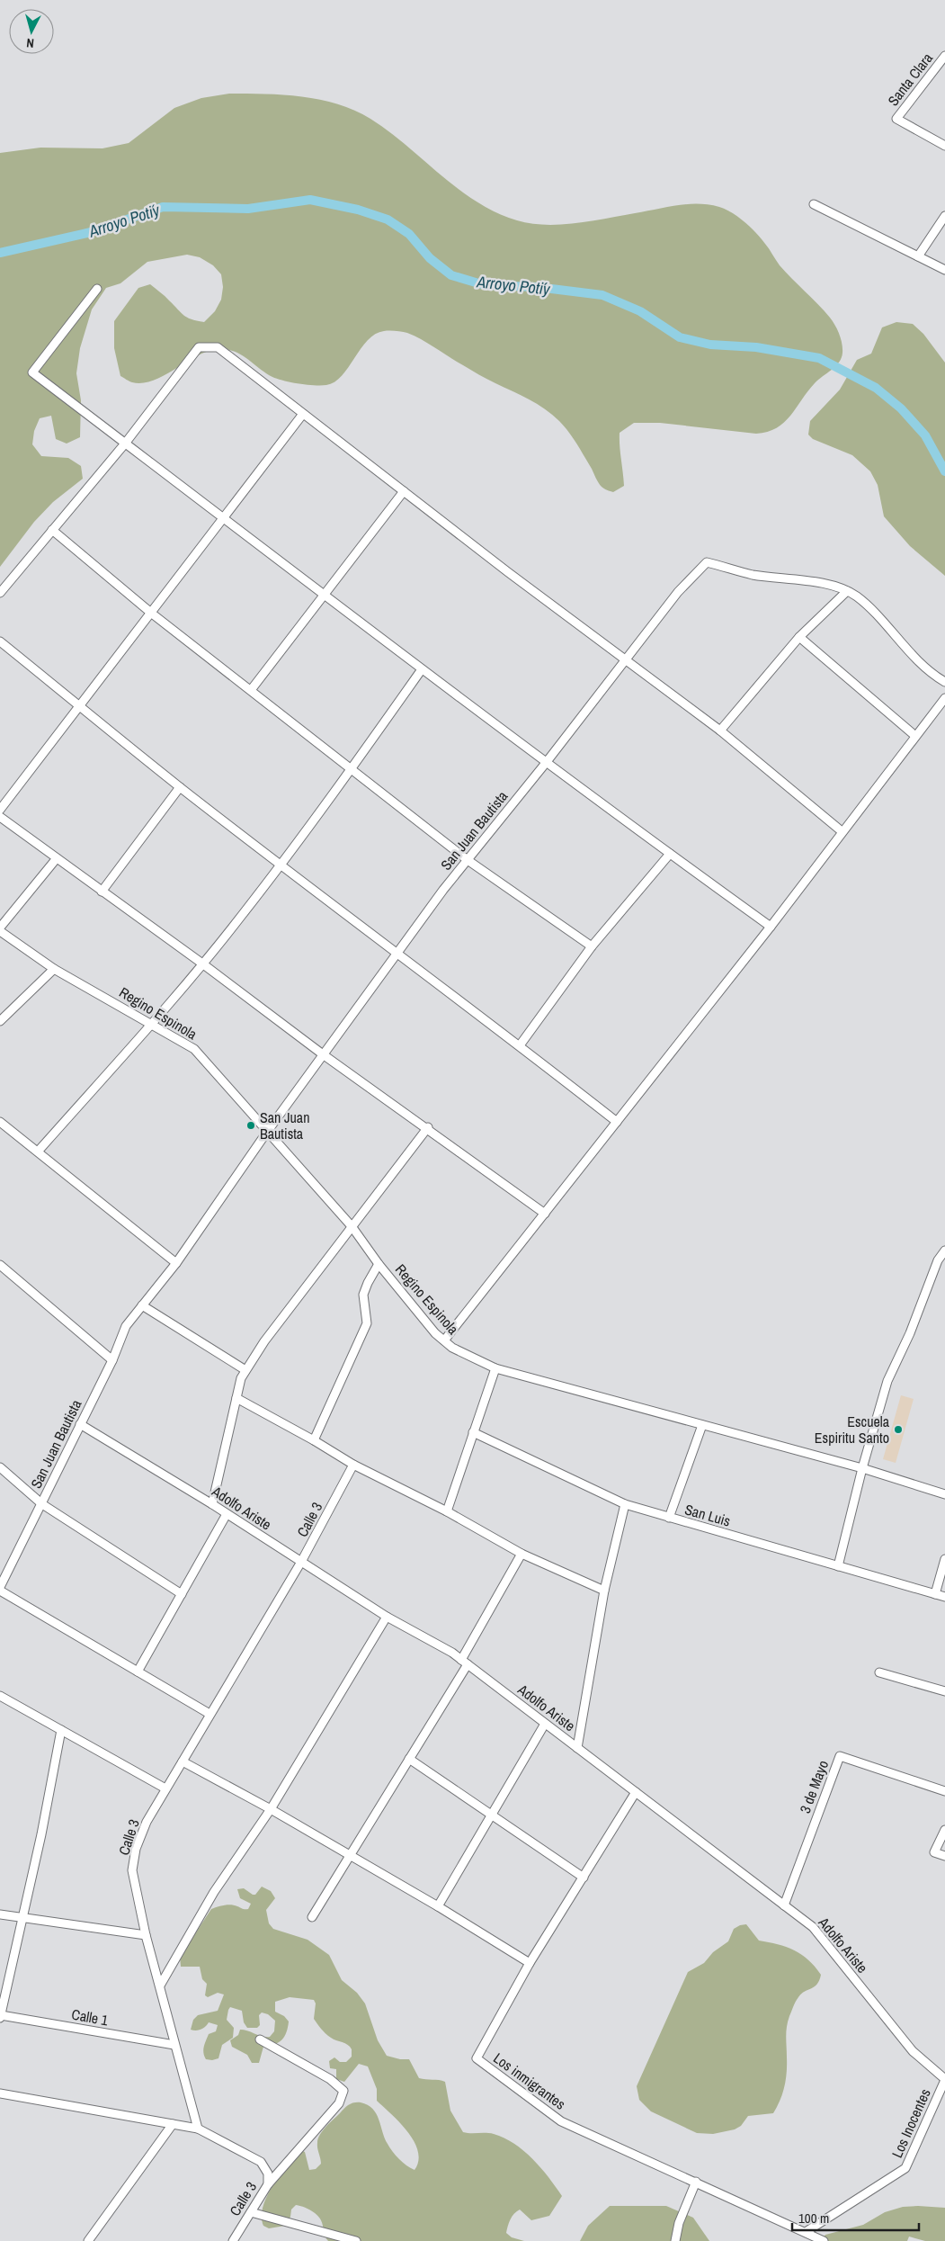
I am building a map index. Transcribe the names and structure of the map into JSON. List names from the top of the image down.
{
  "streets": {
    "street": [
      "Santa Clara",
      "San Juan Bautista",
      "Regino Espinola",
      "Adolfo Ariste",
      "San Luis",
      "Calle 3",
      "3 de Mayo",
      "Calle 1",
      "Los inmigrantes",
      "Los Inocentes"
    ]
  },
  "crossings": [
    ["San Juan Bautista", "Regino Espinola"],
    ["San Juan Bautista", "Adolfo Ariste"],
    ["Adolfo Ariste", "Calle 3"],
    ["Adolfo Ariste", "3 de Mayo"],
    ["Adolfo Ariste", "Los inmigrantes"],
    ["Adolfo Ariste", "Los Inocentes"],
    ["Calle 3", "Calle 1"],
    ["Los inmigrantes", "Los Inocentes"]
  ],
  "water": ["Arroyo Poti´y"],
  "places": ["San Juan Bautista", "Escuela Espiritu Santo"],
  "scale_bar": "100 m",
  "north": "bottom"
}
